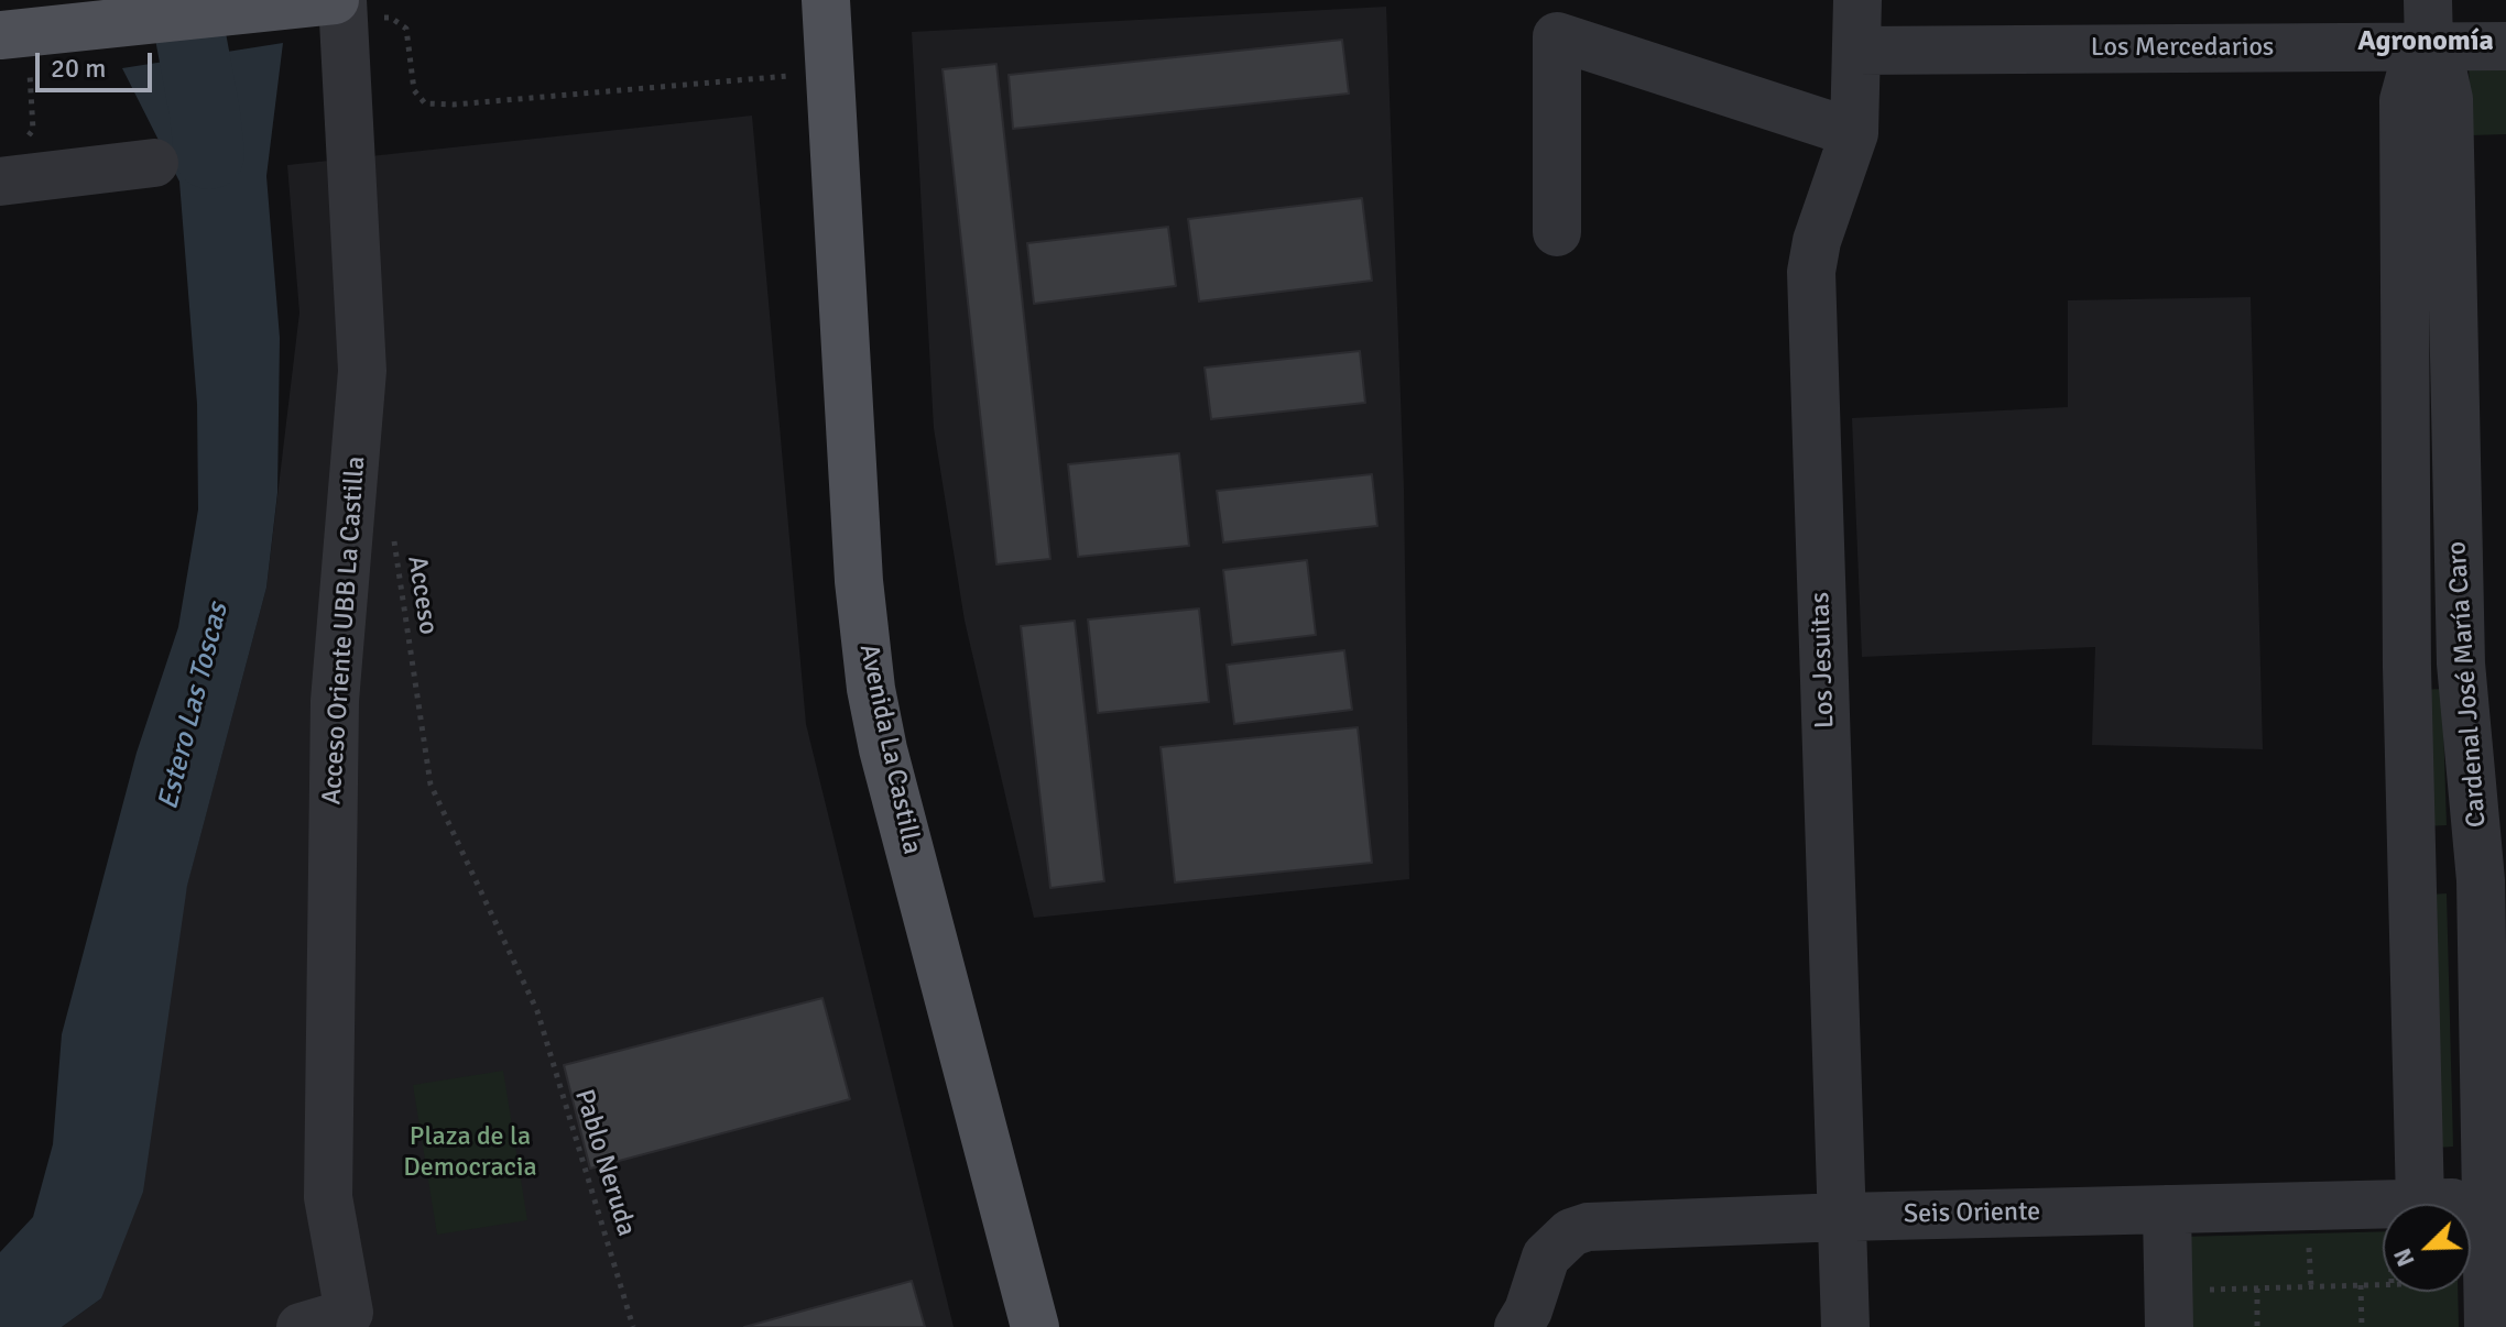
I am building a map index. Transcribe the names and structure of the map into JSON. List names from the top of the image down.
{
  "streets": {
    "main road": ["Avenida La Castilla"],
    "street": [
      "Los Mercedarios",
      "Acceso Oriente UBB La Castilla",
      "Los Jesuitas",
      "Cardenal José María Caro",
      "Seis Oriente"
    ],
    "path": ["Acceso", "Pablo Neruda"]
  },
  "crossings": [
    ["Los Mercedarios", "Los Jesuitas"],
    ["Los Mercedarios", "Cardenal José María Caro"],
    ["Acceso", "Pablo Neruda"],
    ["Los Jesuitas", "Seis Oriente"],
    ["Cardenal José María Caro", "Seis Oriente"]
  ],
  "districts": ["Agronomía"],
  "water": ["Estero Las Toscas"],
  "parks": ["Plaza de la Democracia"],
  "scale_bar": "20 m",
  "north": "bottom left"
}
